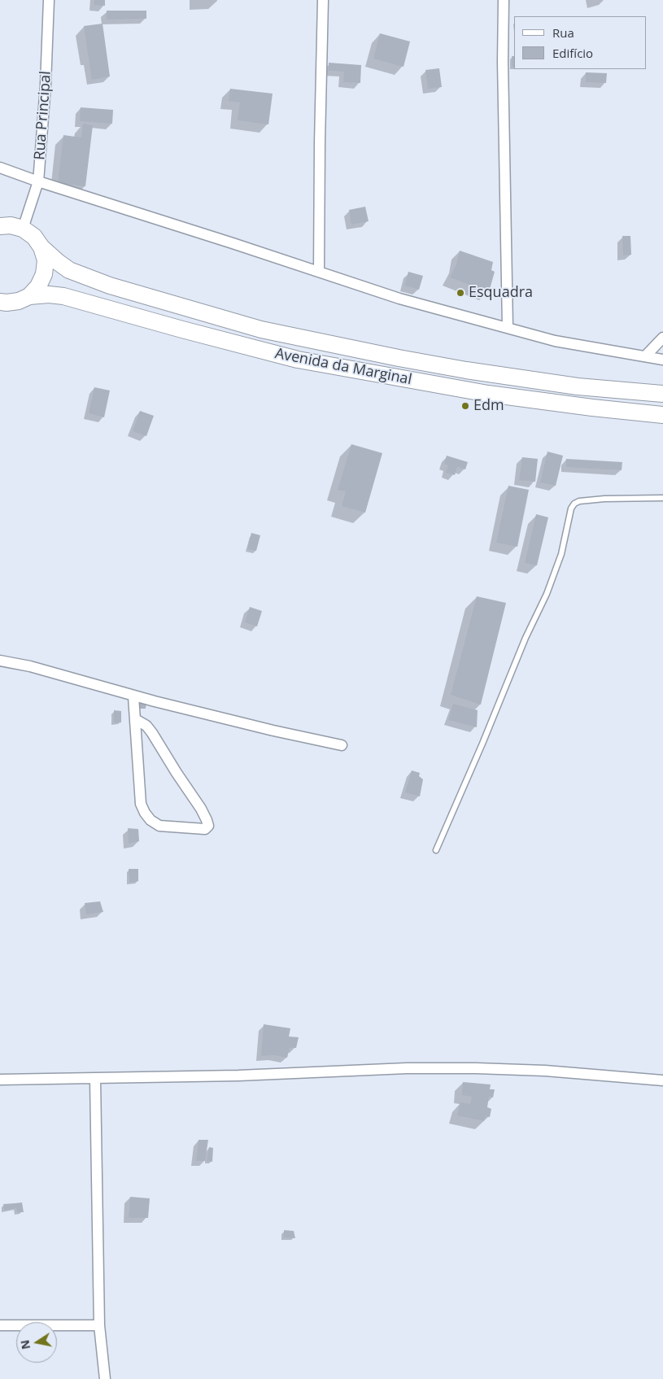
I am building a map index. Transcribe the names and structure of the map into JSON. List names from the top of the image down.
{
  "streets": {
    "main road": ["Avenida da Marginal"],
    "street": ["Rua Principal"]
  },
  "crossings": [
    ["Rua Principal", "Avenida da Marginal"]
  ],
  "places": ["Esquadra", "Edm"],
  "legend": ["Rua", "Edifício"],
  "north": "left"
}
